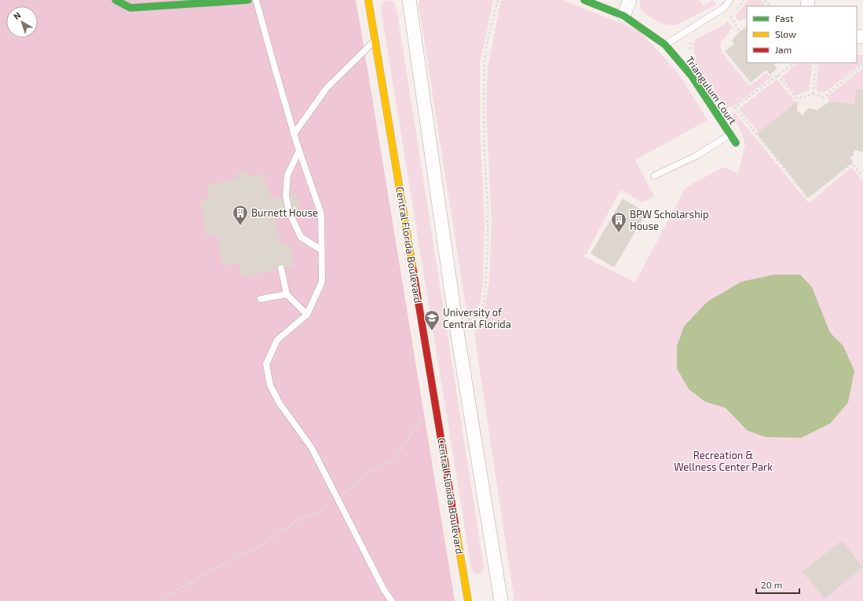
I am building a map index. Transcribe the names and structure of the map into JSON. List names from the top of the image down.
{
  "streets": {
    "street": ["Triangulum Court", "Central Florida Boulevard"]
  },
  "parks": ["Recreation & Wellness Center Park"],
  "places": {
    "building": ["Burnett House", "BPW Scholarship House"],
    "school or university": ["University of Central Florida"]
  },
  "legend": ["Fast", "Slow", "Jam"],
  "scale_bar": "20 m",
  "north": "top left"
}
